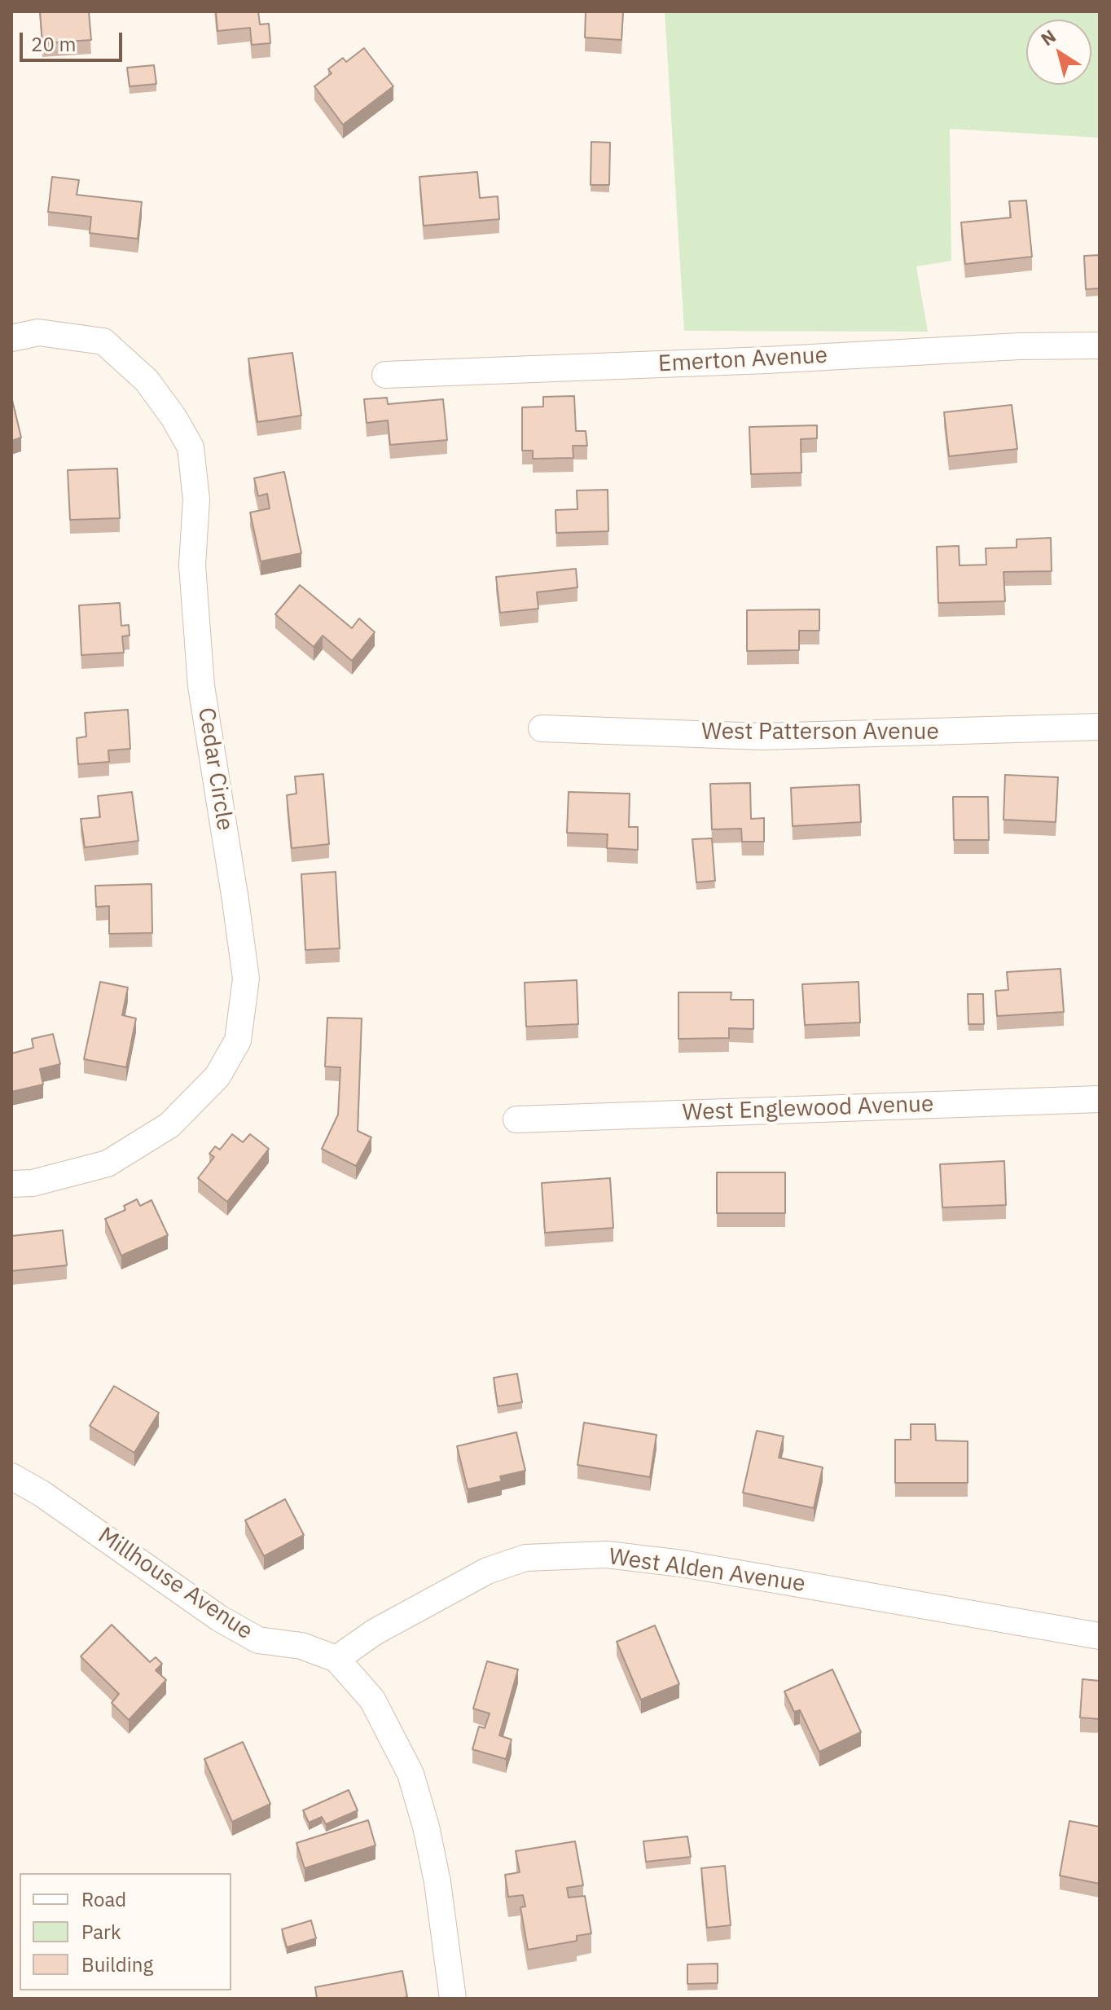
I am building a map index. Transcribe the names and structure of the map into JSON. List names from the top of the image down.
{
  "streets": {
    "street": [
      "Emerton Avenue",
      "West Patterson Avenue",
      "Cedar Circle",
      "West Englewood Avenue",
      "West Alden Avenue",
      "Millhouse Avenue"
    ]
  },
  "crossings": [
    ["West Alden Avenue", "Millhouse Avenue"]
  ],
  "legend": ["Road", "Park", "Building"],
  "scale_bar": "20 m",
  "north": "top left"
}
